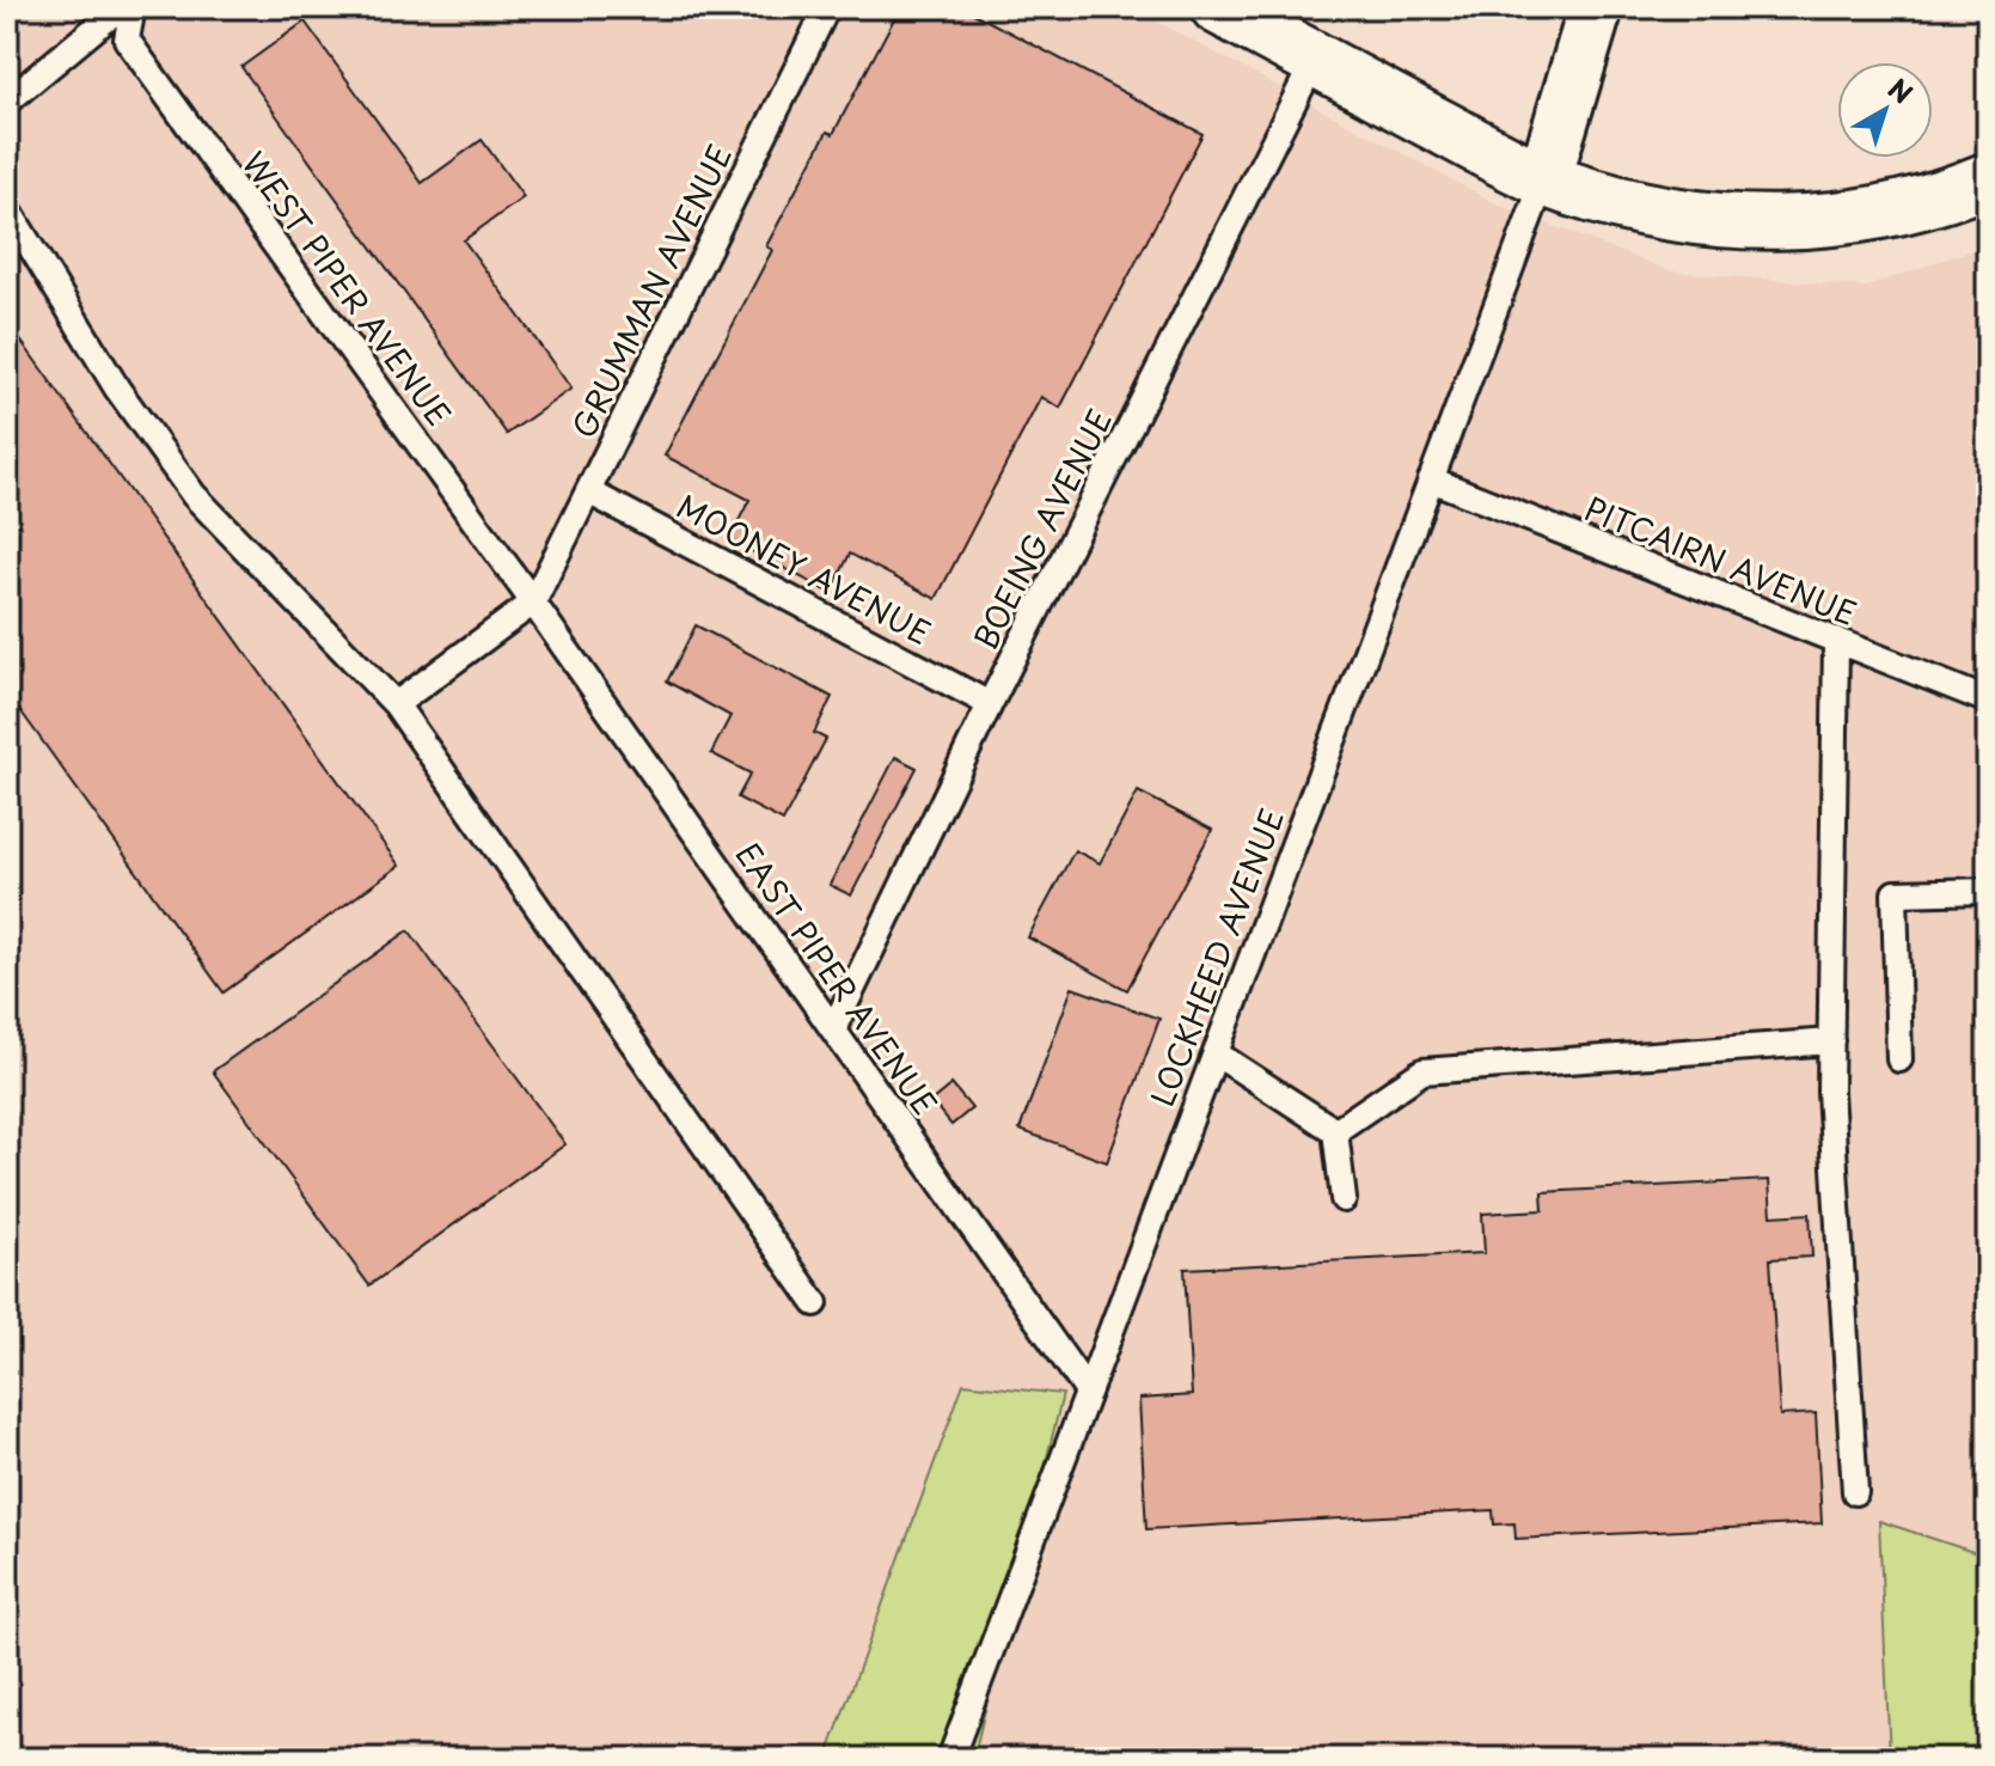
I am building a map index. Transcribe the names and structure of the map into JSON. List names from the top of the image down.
{
  "streets": {
    "lane": [
      "WEST PIPER AVENUE",
      "GRUMMAN AVENUE",
      "BOEING AVENUE",
      "PITCAIRN AVENUE",
      "MOONEY AVENUE",
      "LOCKHEED AVENUE",
      "EAST PIPER AVENUE"
    ]
  },
  "crossings": [
    ["WEST PIPER AVENUE", "GRUMMAN AVENUE"],
    ["WEST PIPER AVENUE", "EAST PIPER AVENUE"],
    ["GRUMMAN AVENUE", "MOONEY AVENUE"],
    ["GRUMMAN AVENUE", "EAST PIPER AVENUE"],
    ["BOEING AVENUE", "MOONEY AVENUE"],
    ["BOEING AVENUE", "EAST PIPER AVENUE"],
    ["PITCAIRN AVENUE", "LOCKHEED AVENUE"],
    ["LOCKHEED AVENUE", "EAST PIPER AVENUE"]
  ],
  "north": "top right"
}
